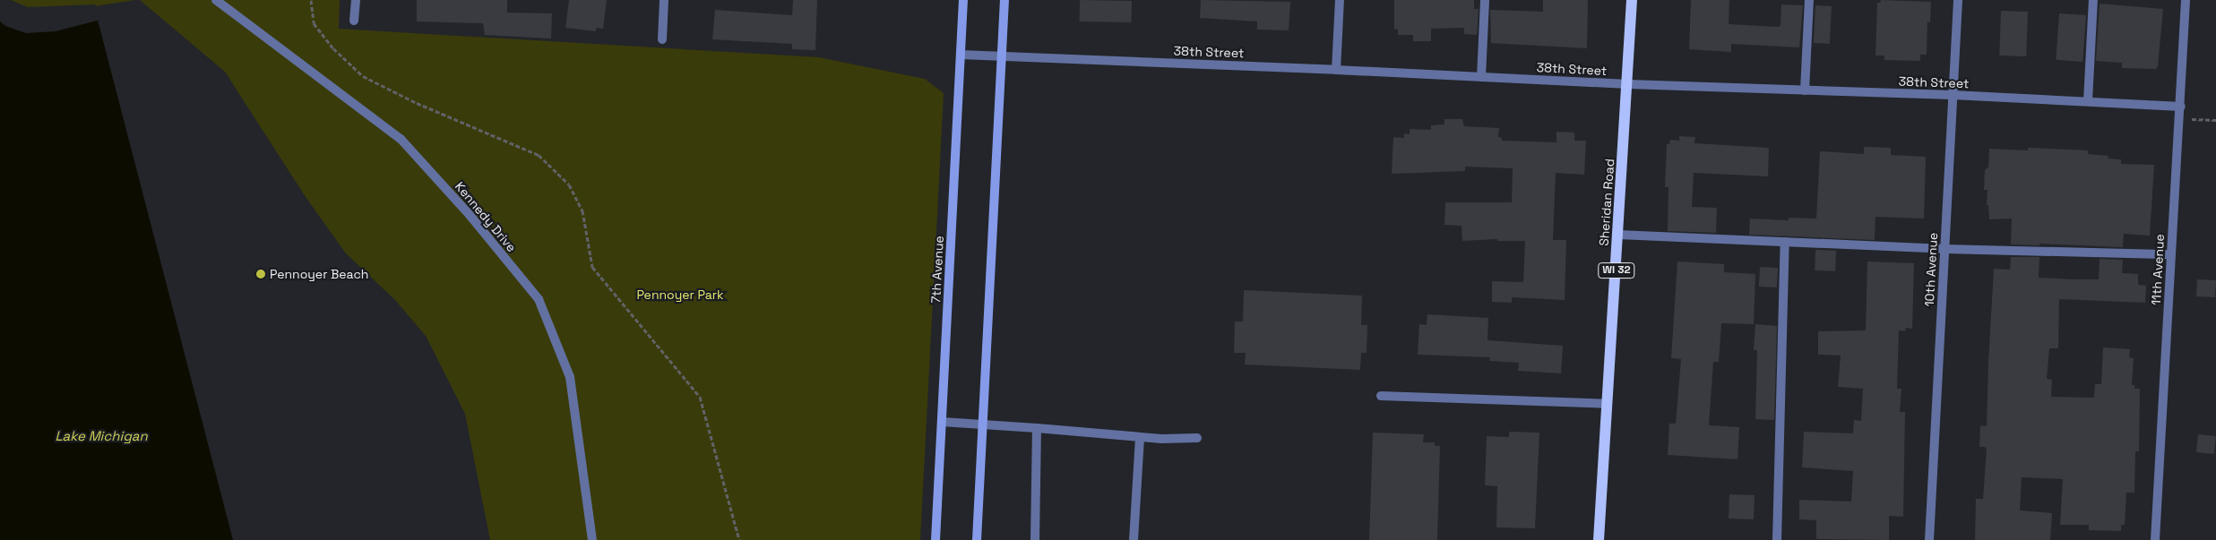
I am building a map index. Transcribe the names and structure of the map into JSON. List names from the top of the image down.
{
  "streets": {
    "main road": ["Sheridan Road", "WI 32"],
    "street": [
      "38th Street",
      "Kennedy Drive",
      "7th Avenue",
      "10th Avenue",
      "11th Avenue"
    ]
  },
  "crossings": [
    ["38th Street", "Sheridan Road"],
    ["38th Street", "7th Avenue"],
    ["38th Street", "10th Avenue"],
    ["38th Street", "11th Avenue"]
  ],
  "water": ["Lake Michigan"],
  "parks": ["Pennoyer Park"],
  "places": ["Pennoyer Beach"]
}
